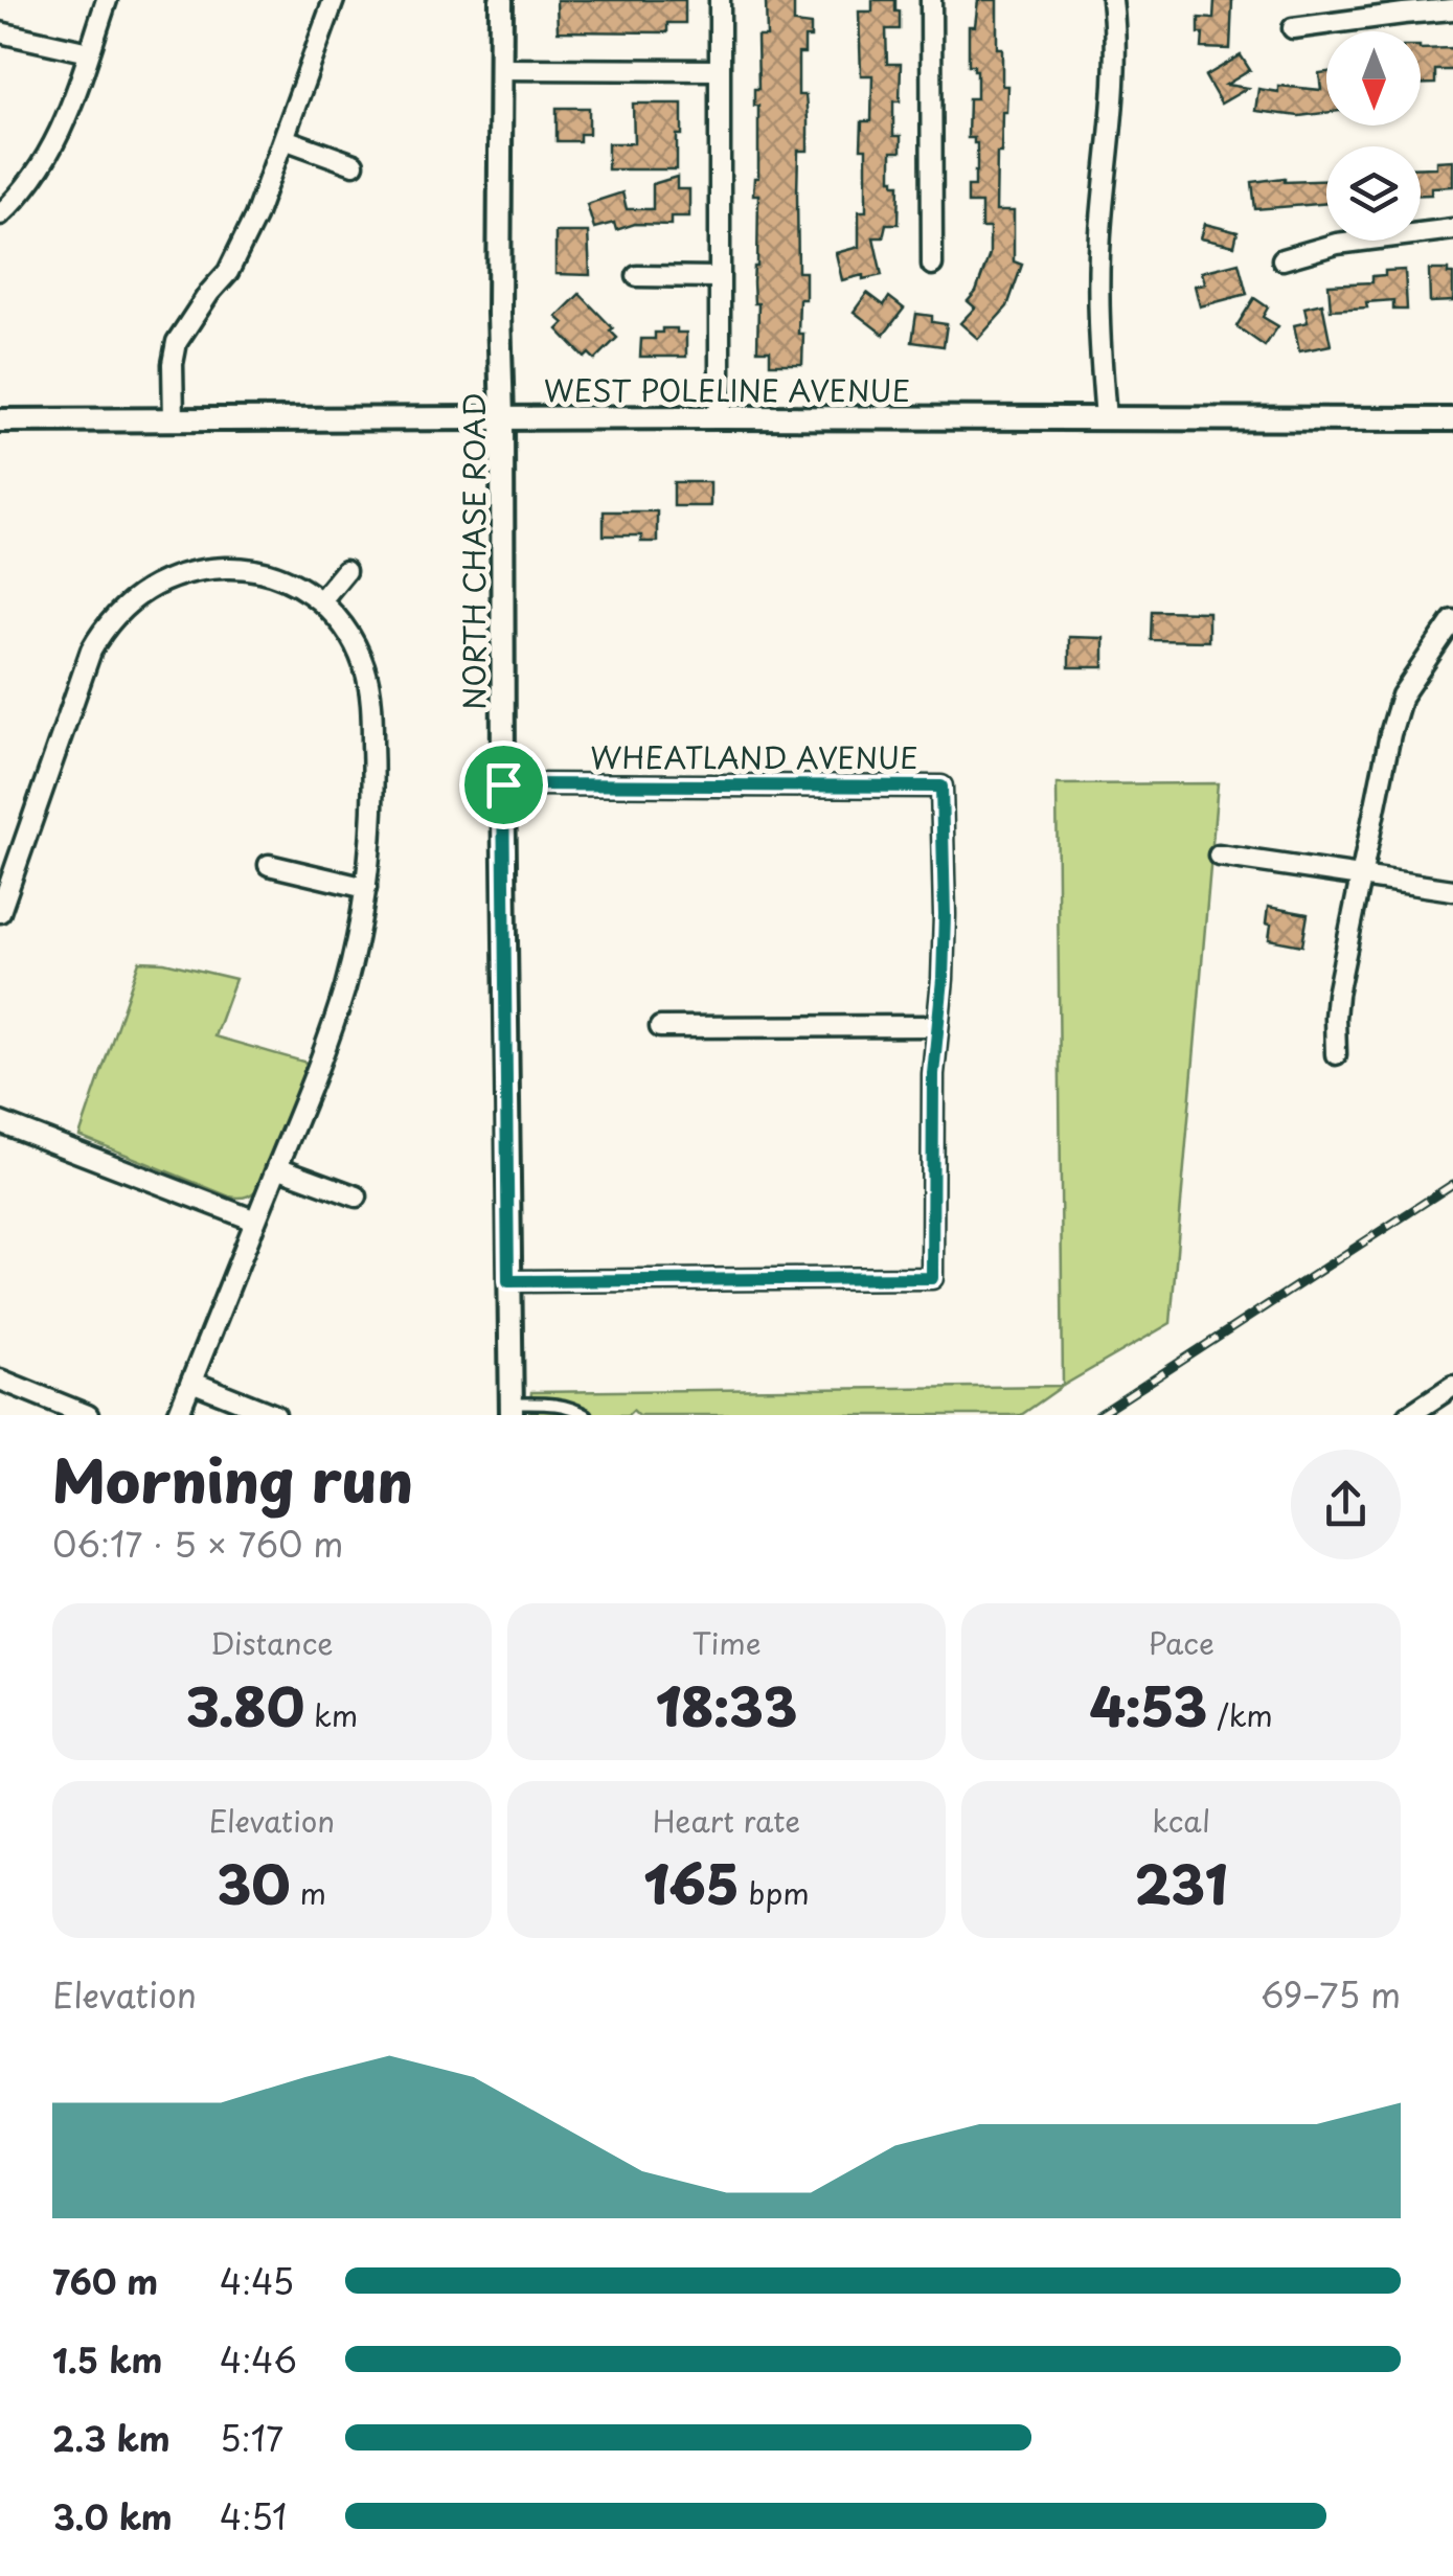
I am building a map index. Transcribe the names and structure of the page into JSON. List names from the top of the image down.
{
  "streets": {
    "street": ["WEST POLELINE AVENUE", "NORTH CHASE ROAD", "WHEATLAND AVENUE"]
  },
  "crossings": [
    ["WEST POLELINE AVENUE", "NORTH CHASE ROAD"],
    ["NORTH CHASE ROAD", "WHEATLAND AVENUE"]
  ],
  "north": "bottom",
  "page": {
    "heading": ["Morning run", "06:17 · 5 × 760 m"],
    "stats": [
      ["Distance", "3.80 km"],
      ["Time", "18:33"],
      ["Pace", "4:53 /km"],
      ["Elevation", "30 m"],
      ["Heart rate", "165 bpm"],
      ["kcal", "231"]
    ],
    "chart": ["Elevation", "69–75 m"],
    "list": [
      {
        "name": "760 m",
        "note": "4:45"
      },
      {
        "name": "1.5 km",
        "note": "4:46"
      },
      {
        "name": "2.3 km",
        "note": "5:17"
      },
      {
        "name": "3.0 km",
        "note": "4:51"
      }
    ]
  }
}
